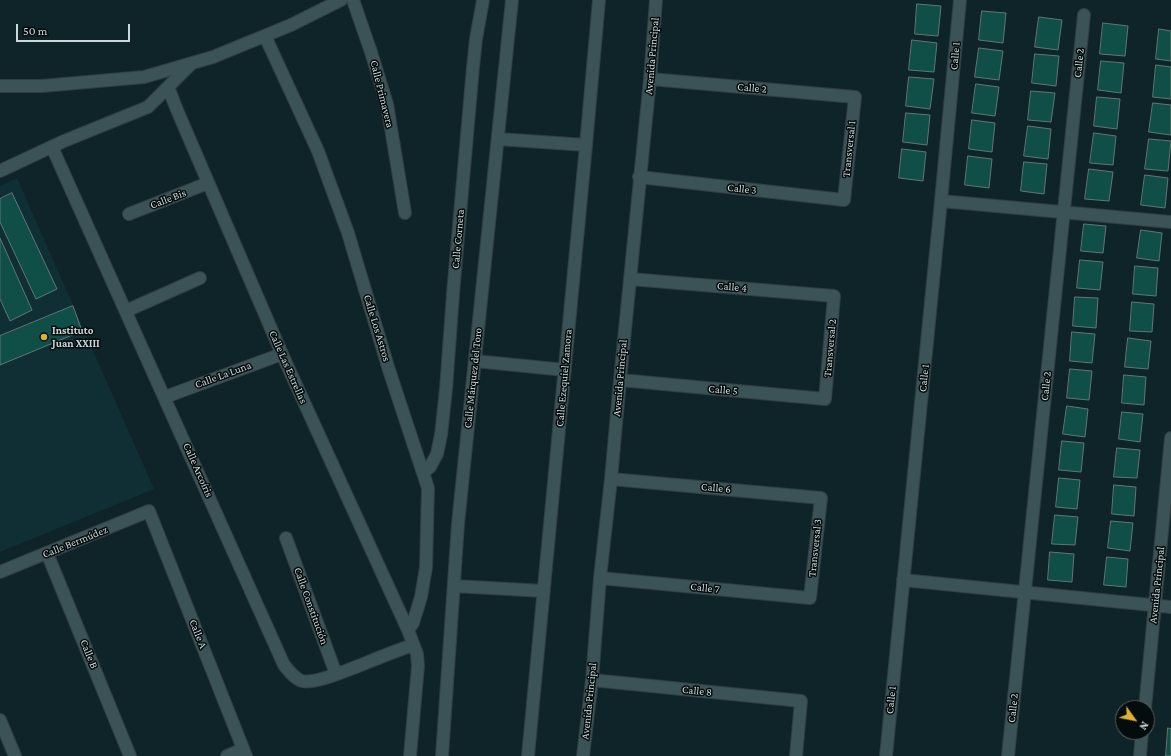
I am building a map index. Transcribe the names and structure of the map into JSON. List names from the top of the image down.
{
  "streets": {
    "street": [
      "Avenida Principal",
      "Calle 1",
      "Calle 2",
      "Calle Primavera",
      "Transversal 1",
      "Calle 3",
      "Calle Bis",
      "Calle Corneta",
      "Calle 4",
      "Calle Los Astros",
      "Transversal 2",
      "Calle Las Estrellas",
      "Calle La Luna",
      "Calle Márquez del Toro",
      "Calle Ezequiel Zamora",
      "Calle 5",
      "Calle Arcoíris",
      "Calle 6",
      "Calle Bermúdez",
      "Transversal 3",
      "Calle 7",
      "Calle Constitución",
      "Calle A",
      "Calle B",
      "Calle 8"
    ]
  },
  "crossings": [
    ["Avenida Principal", "Calle 2"],
    ["Avenida Principal", "Calle 3"],
    ["Avenida Principal", "Calle 4"],
    ["Avenida Principal", "Calle 5"],
    ["Avenida Principal", "Calle 6"],
    ["Avenida Principal", "Calle 7"],
    ["Avenida Principal", "Calle 8"],
    ["Calle 2", "Transversal 1"],
    ["Transversal 1", "Calle 3"],
    ["Calle Bis", "Calle Las Estrellas"],
    ["Calle Corneta", "Calle Los Astros"],
    ["Calle 4", "Transversal 2"],
    ["Calle Los Astros", "Calle Las Estrellas"],
    ["Transversal 2", "Calle 5"],
    ["Calle Las Estrellas", "Calle La Luna"],
    ["Calle Las Estrellas", "Calle Arcoíris"],
    ["Calle La Luna", "Calle Arcoíris"],
    ["Calle Arcoíris", "Calle Constitución"],
    ["Calle 6", "Transversal 3"],
    ["Calle Bermúdez", "Calle A"],
    ["Calle Bermúdez", "Calle B"],
    ["Transversal 3", "Calle 7"]
  ],
  "places": ["Instituto Juan XXIII"],
  "scale_bar": "50 m",
  "north": "bottom right"
}
